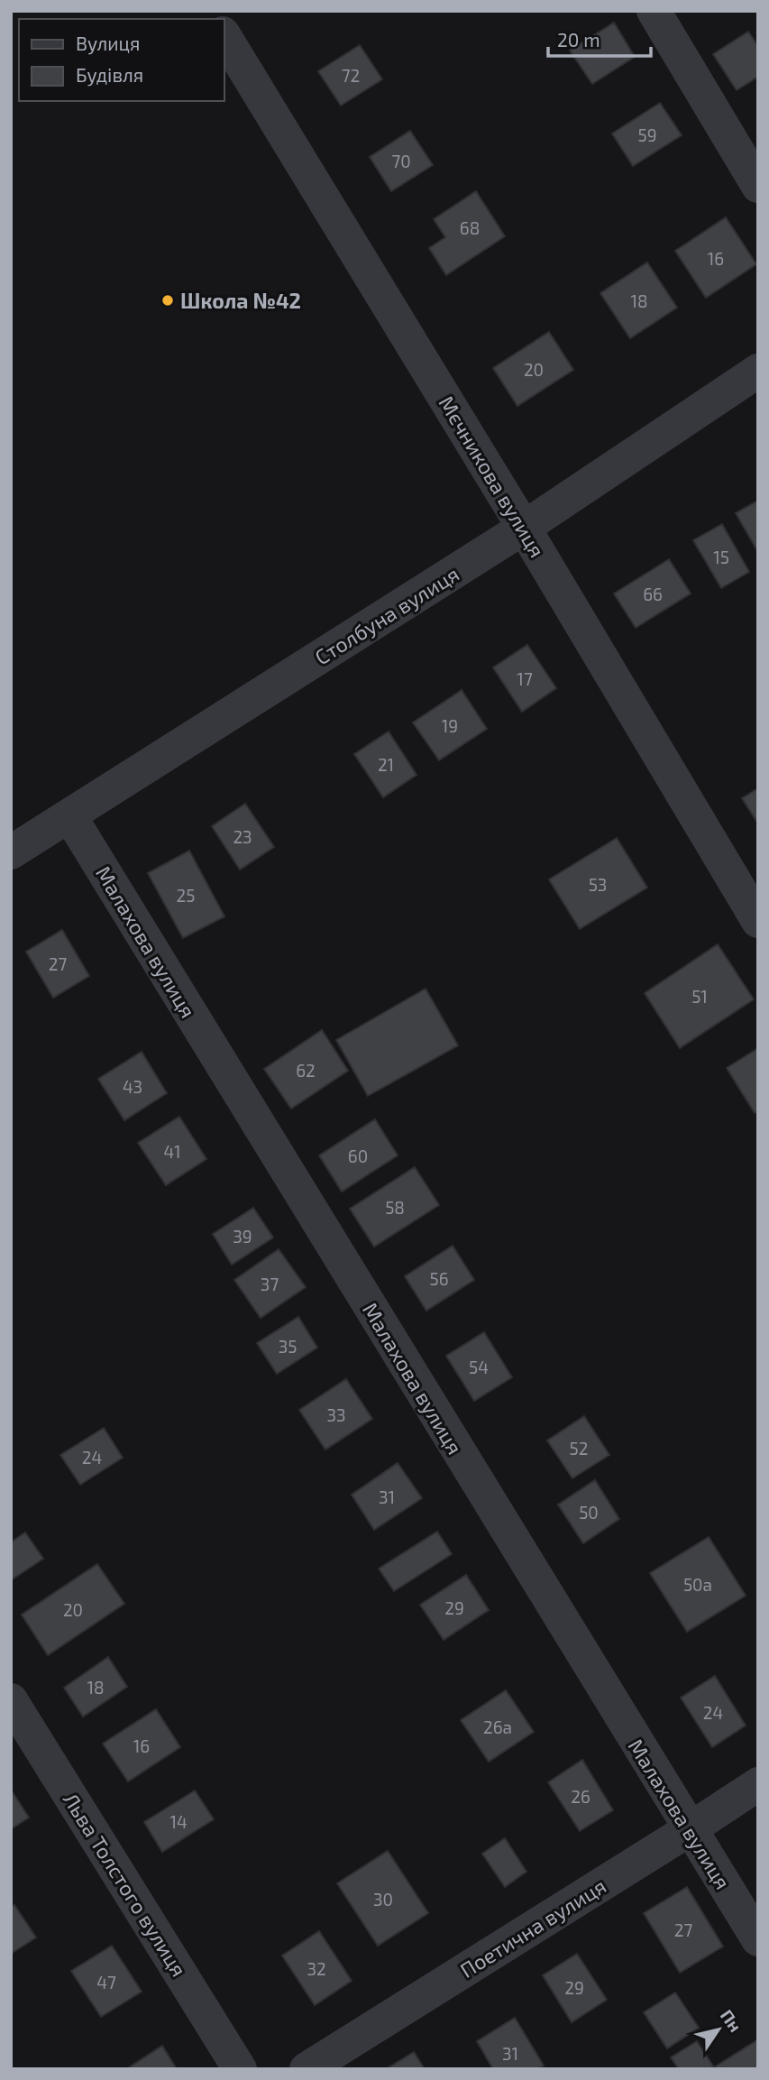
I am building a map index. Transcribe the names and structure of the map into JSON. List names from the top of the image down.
{
  "streets": {
    "street": [
      "Мєчникова вулиця",
      "Столбуна вулиця",
      "Малахова вулиця",
      "Льва Толстого вулиця",
      "Поетична вулиця"
    ]
  },
  "crossings": [
    ["Мєчникова вулиця", "Столбуна вулиця"],
    ["Столбуна вулиця", "Малахова вулиця"],
    ["Малахова вулиця", "Поетична вулиця"]
  ],
  "places": ["Школа №42"],
  "house_numbers": [
    "72",
    "59",
    "70",
    "68",
    "16",
    "18",
    "20",
    "15",
    "66",
    "17",
    "19",
    "21",
    "23",
    "53",
    "25",
    "27",
    "51",
    "62",
    "43",
    "41",
    "60",
    "58",
    "39",
    "56",
    "37",
    "35",
    "54",
    "33",
    "52",
    "24",
    "31",
    "50",
    "50а",
    "29",
    "20",
    "18",
    "24",
    "26а",
    "16",
    "26",
    "14",
    "30",
    "27",
    "32",
    "47",
    "29",
    "31"
  ],
  "legend": ["Вулиця", "Будівля"],
  "scale_bar": "20 m",
  "north": "top right"
}
